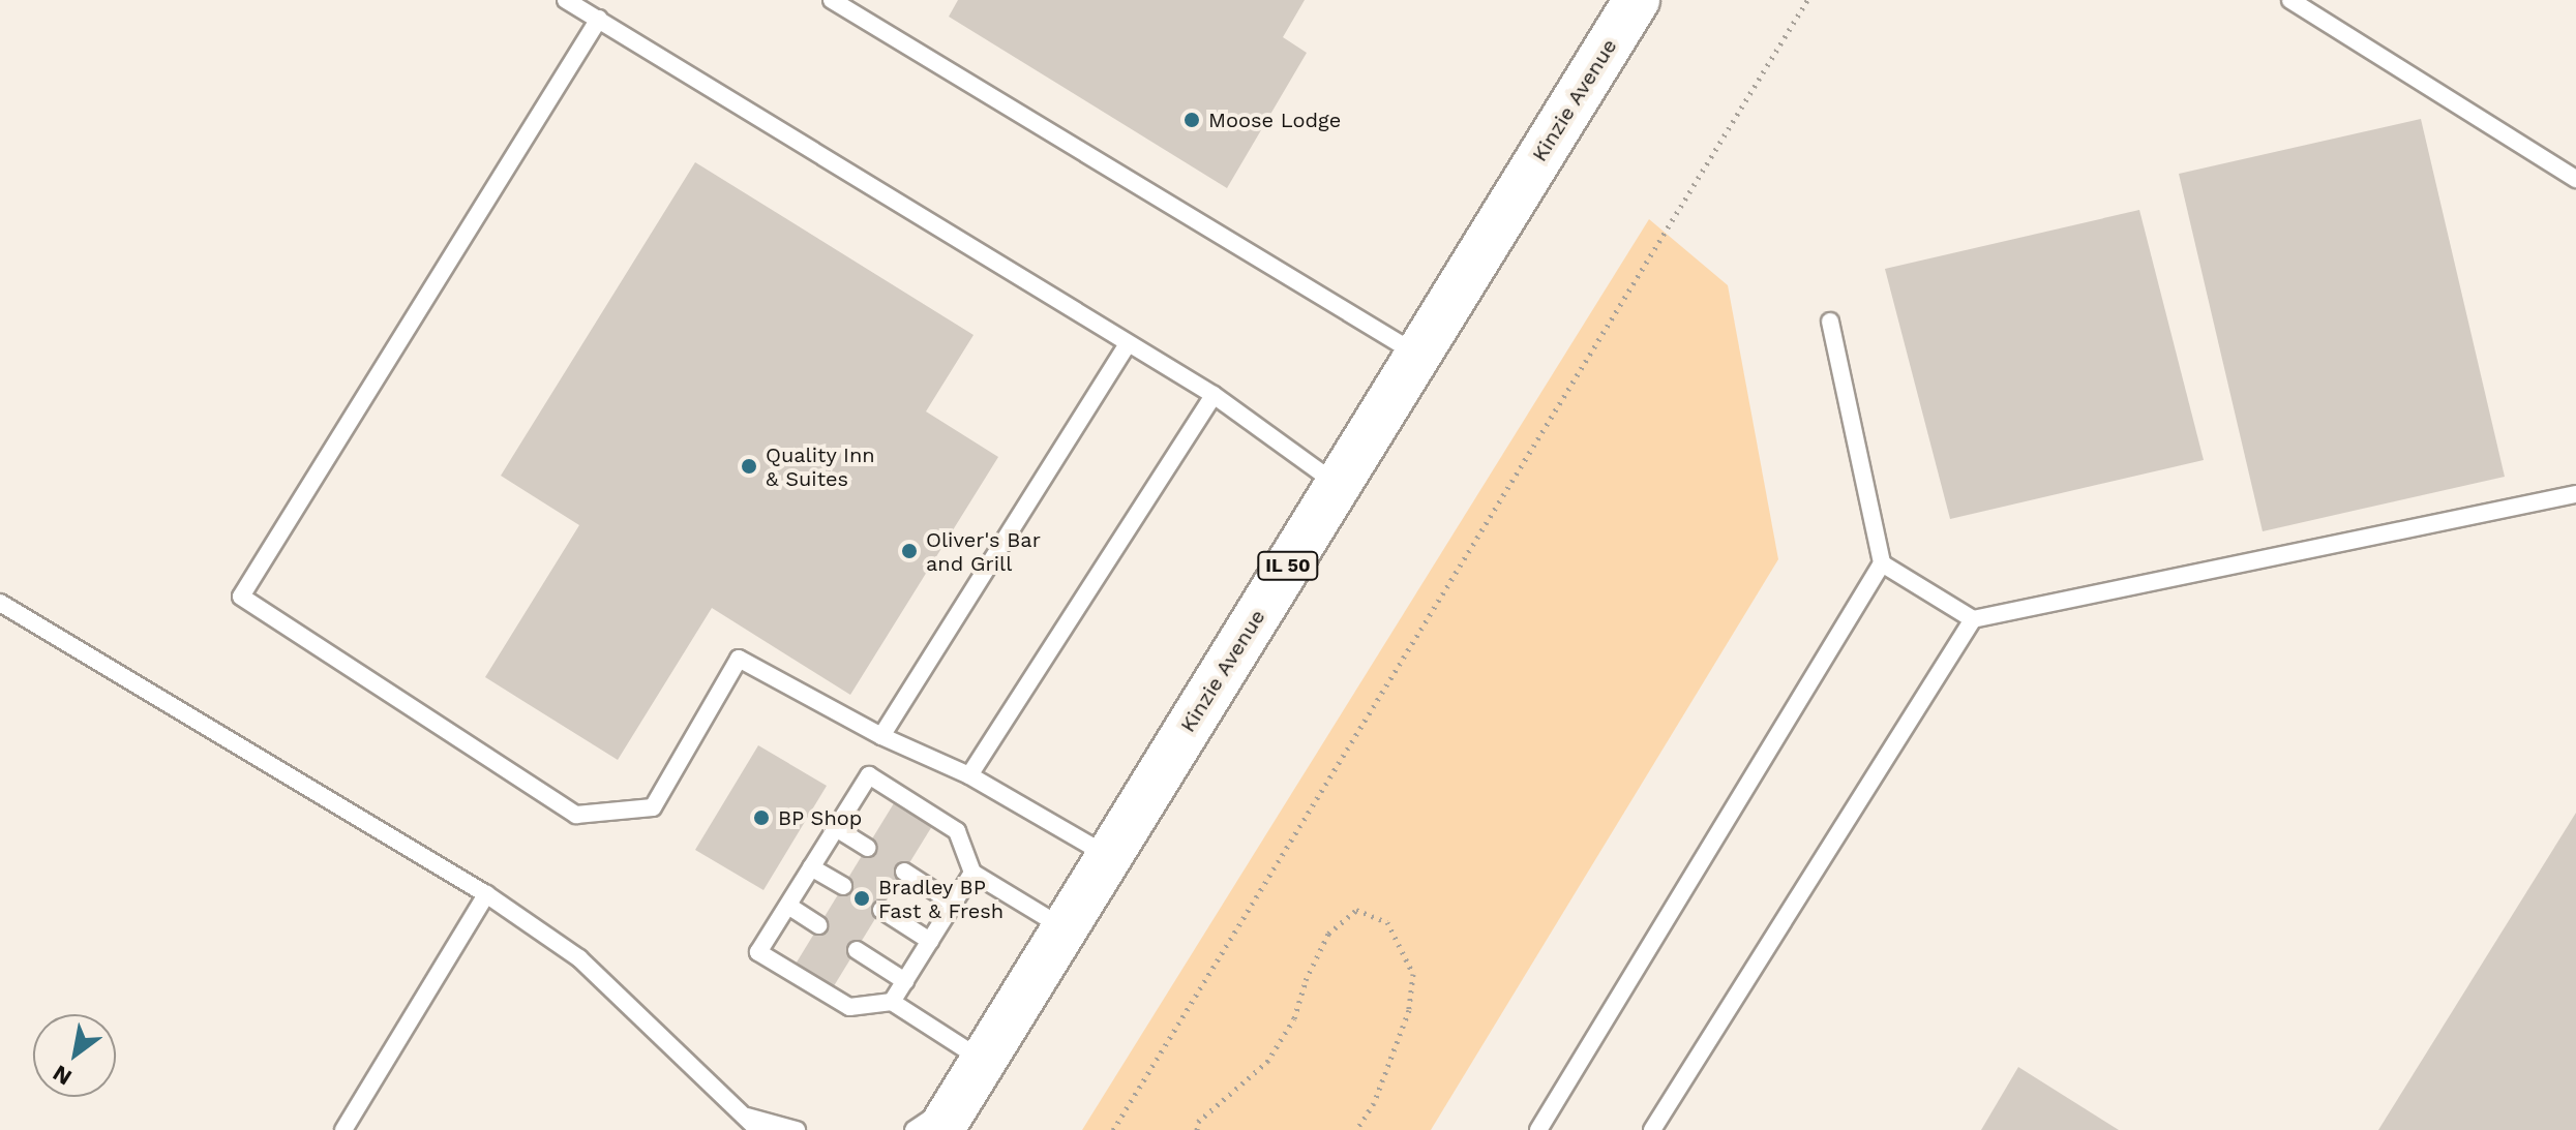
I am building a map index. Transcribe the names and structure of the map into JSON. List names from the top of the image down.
{
  "streets": {
    "main road": ["Kinzie Avenue", "IL 50"]
  },
  "places": [
    "Moose Lodge",
    "Quality Inn & Suites",
    "Oliver's Bar and Grill",
    "BP Shop",
    "Bradley BP Fast & Fresh"
  ],
  "north": "bottom left"
}
